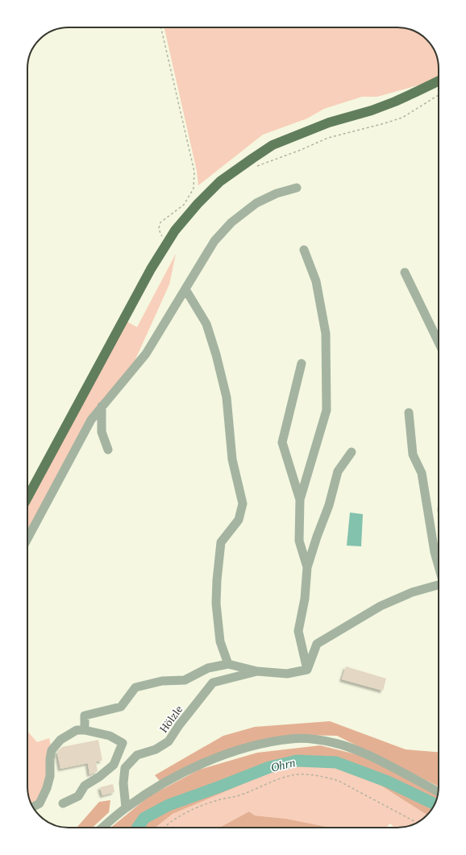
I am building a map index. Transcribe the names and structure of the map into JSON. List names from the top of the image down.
{
  "streets": {
    "street": ["Hölzle"]
  },
  "water": ["Ohrn"]
}
